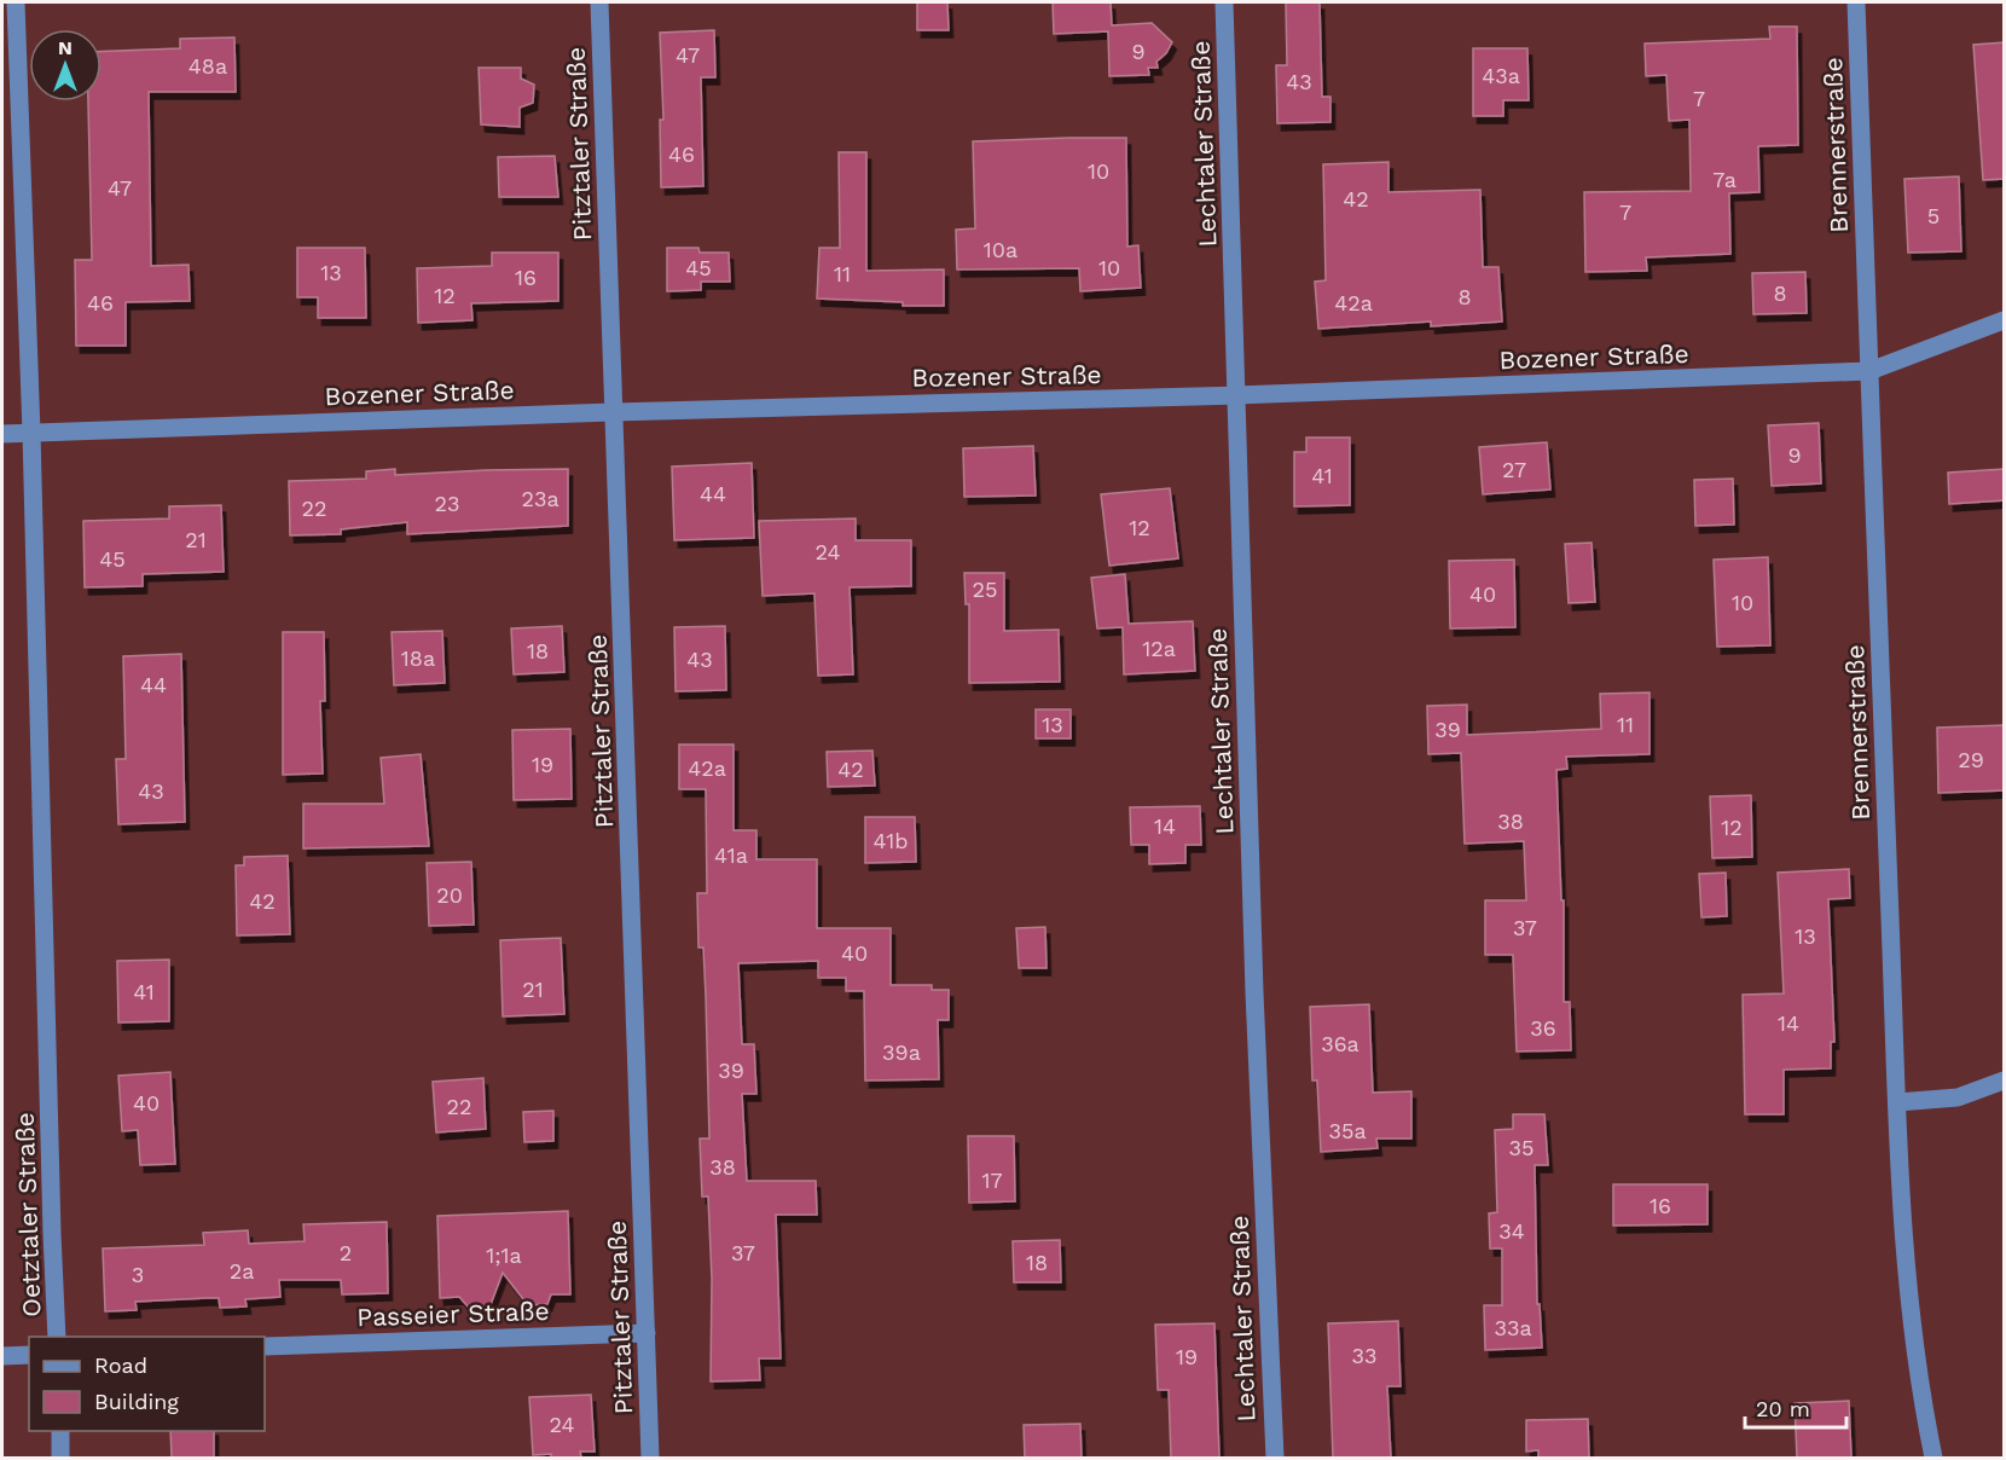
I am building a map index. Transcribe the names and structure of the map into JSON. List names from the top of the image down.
{
  "streets": {
    "street": [
      "Pitztaler Straße",
      "Lechtaler Straße",
      "Brennerstraße",
      "Bozener Straße",
      "Oetztaler Straße",
      "Passeier Straße"
    ]
  },
  "crossings": [
    ["Pitztaler Straße", "Bozener Straße"],
    ["Pitztaler Straße", "Passeier Straße"],
    ["Lechtaler Straße", "Bozener Straße"],
    ["Brennerstraße", "Bozener Straße"],
    ["Bozener Straße", "Oetztaler Straße"]
  ],
  "house_numbers": [
    "9",
    "47",
    "48a",
    "43a",
    "43",
    "7",
    "46",
    "10",
    "7a",
    "47",
    "42",
    "7",
    "5",
    "10a",
    "45",
    "10",
    "13",
    "11",
    "16",
    "8",
    "12",
    "8",
    "46",
    "42a",
    "9",
    "27",
    "41",
    "44",
    "23a",
    "23",
    "22",
    "12",
    "21",
    "24",
    "45",
    "25",
    "40",
    "10",
    "12a",
    "18",
    "18a",
    "43",
    "44",
    "13",
    "11",
    "39",
    "29",
    "19",
    "42a",
    "42",
    "43",
    "38",
    "14",
    "12",
    "41b",
    "41a",
    "20",
    "42",
    "37",
    "13",
    "40",
    "21",
    "41",
    "14",
    "36",
    "36a",
    "39a",
    "39",
    "40",
    "22",
    "35a",
    "35",
    "38",
    "17",
    "16",
    "34",
    "2",
    "37",
    "1;1a",
    "18",
    "2a",
    "3",
    "33a",
    "33",
    "19",
    "24"
  ],
  "legend": ["Road", "Building"],
  "scale_bar": "20 m",
  "north": "top"
}
